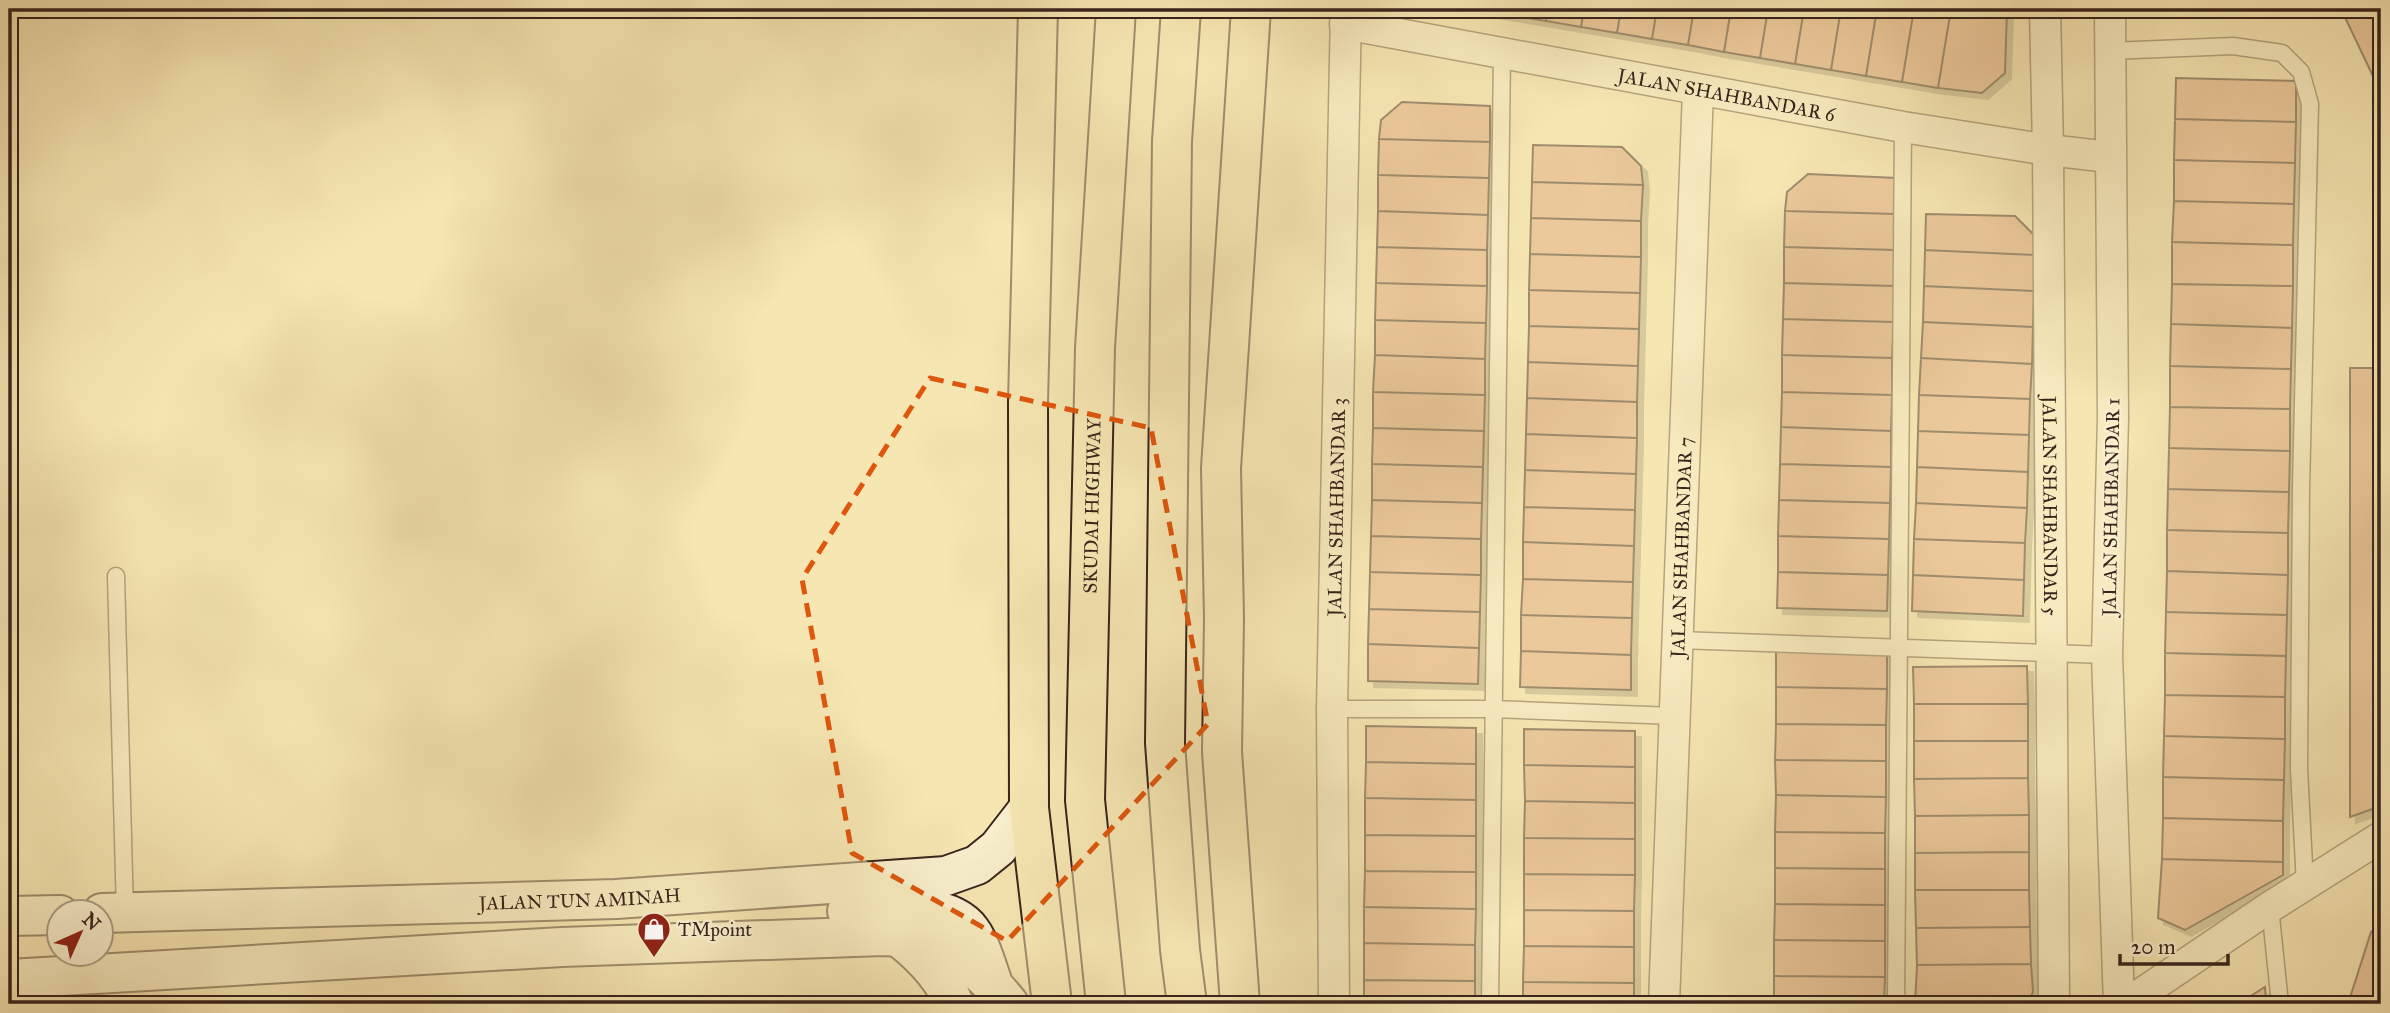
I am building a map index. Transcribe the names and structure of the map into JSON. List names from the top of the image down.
{
  "streets": {
    "main road": ["SKUDAI HIGHWAY", "JALAN TUN AMINAH"],
    "street": [
      "JALAN SHAHBANDAR 6",
      "JALAN SHAHBANDAR 3",
      "JALAN SHAHBANDAR 5",
      "JALAN SHAHBANDAR 1",
      "JALAN SHAHBANDAR 7"
    ]
  },
  "crossings": [
    ["JALAN SHAHBANDAR 6", "JALAN SHAHBANDAR 3"],
    ["JALAN SHAHBANDAR 6", "JALAN SHAHBANDAR 5"],
    ["JALAN SHAHBANDAR 6", "JALAN SHAHBANDAR 1"],
    ["JALAN SHAHBANDAR 6", "JALAN SHAHBANDAR 7"]
  ],
  "places": {
    "shop": ["TMpoint"]
  },
  "scale_bar": "20 m",
  "north": "top right"
}
